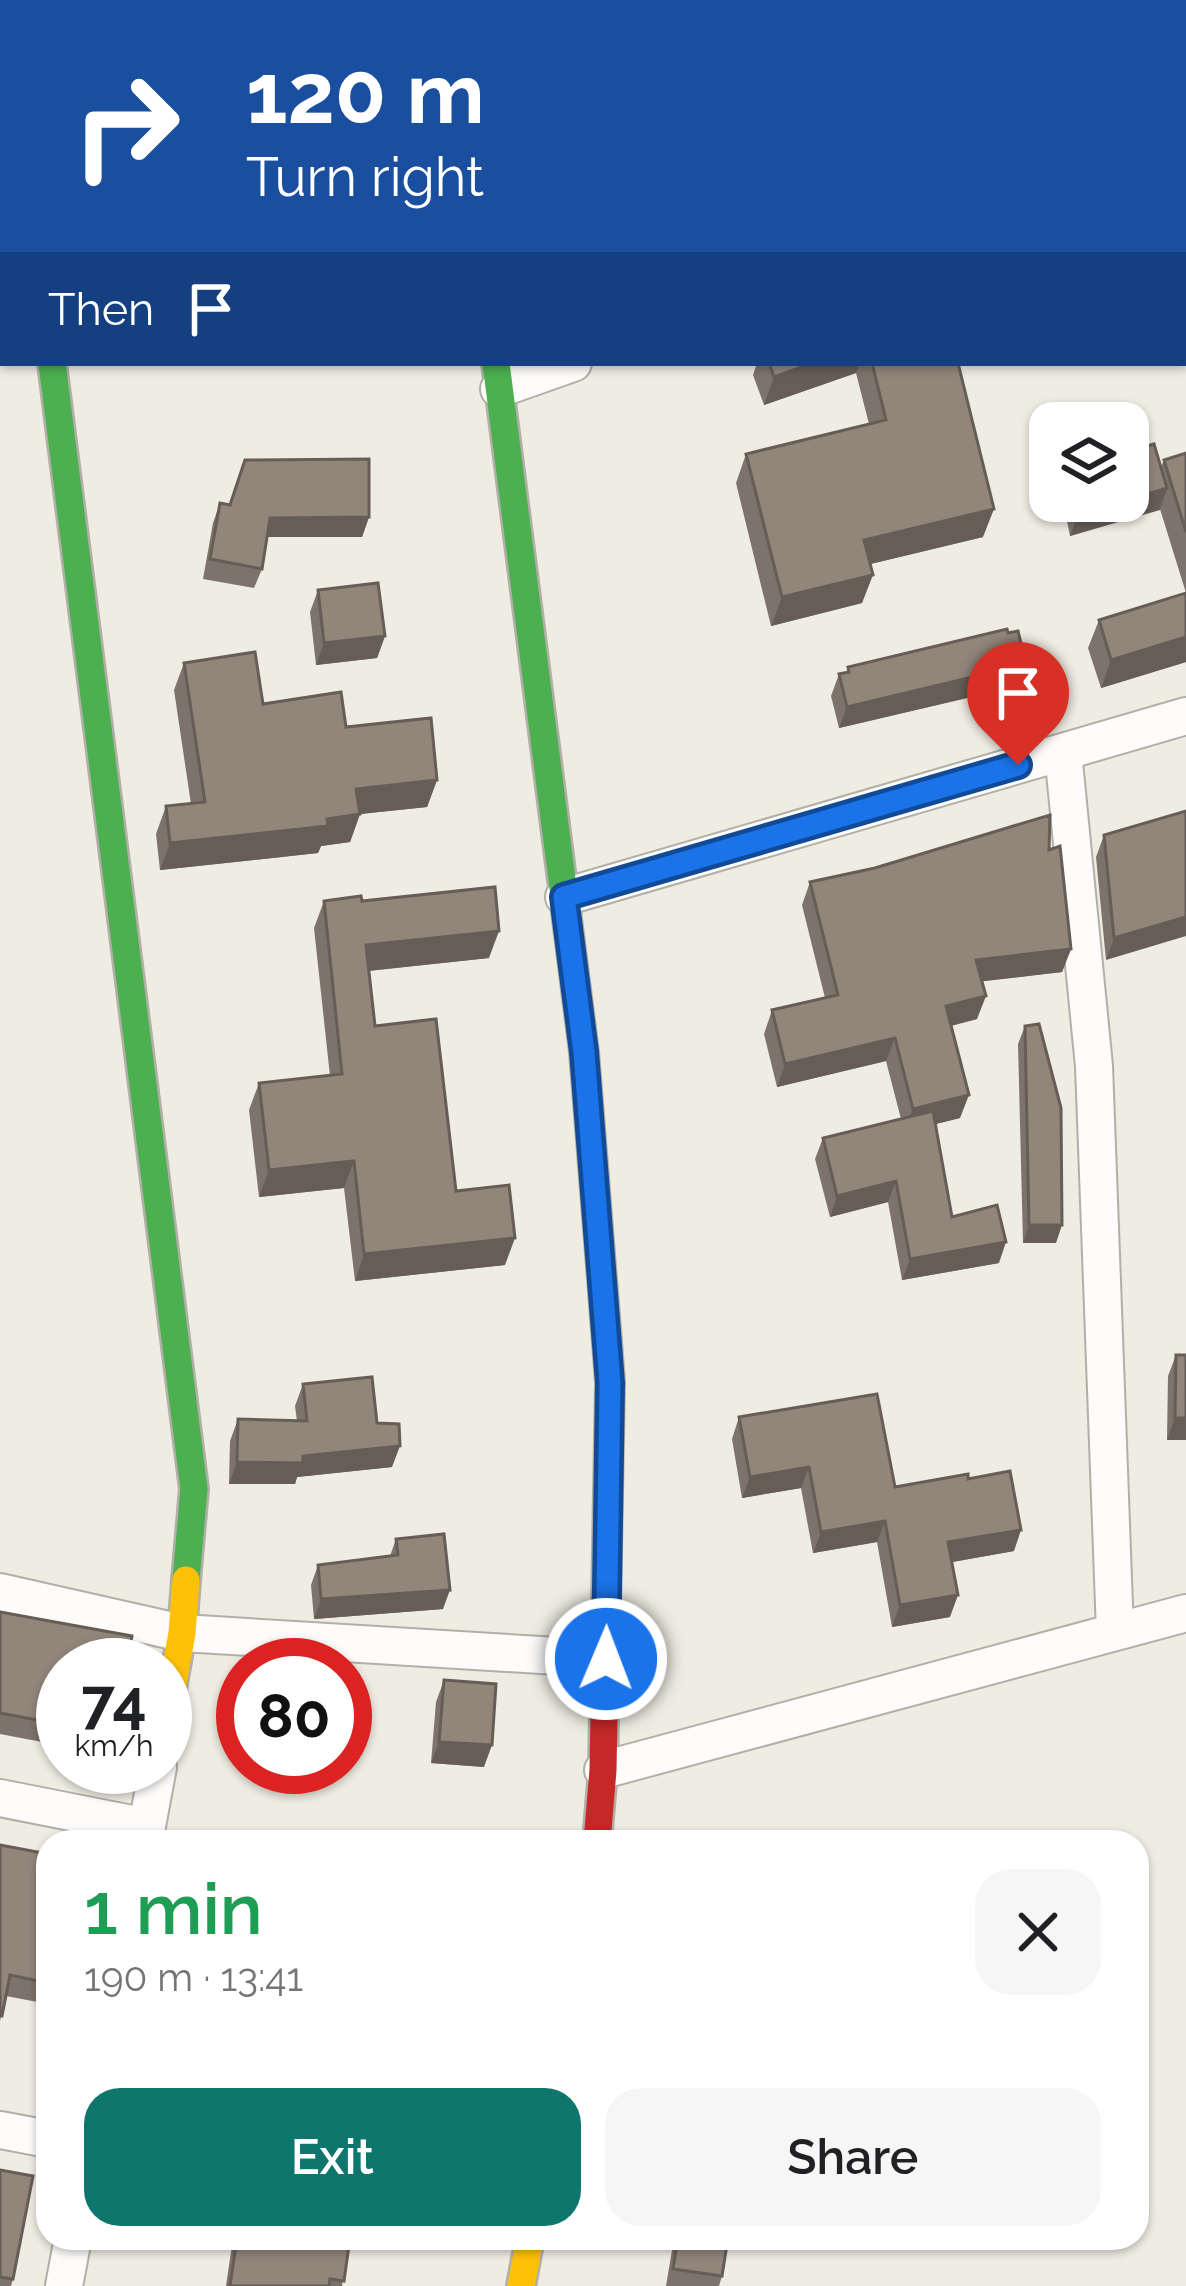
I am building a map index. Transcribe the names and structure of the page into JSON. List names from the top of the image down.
{
  "page": {
    "turn": ["120 m", "Turn right"],
    "then": "Then",
    "speed": "74 km/h",
    "limit": "80",
    "heading": ["1 min", "190 m · 13:41"],
    "buttons": ["Exit", "Share"]
  }
}
